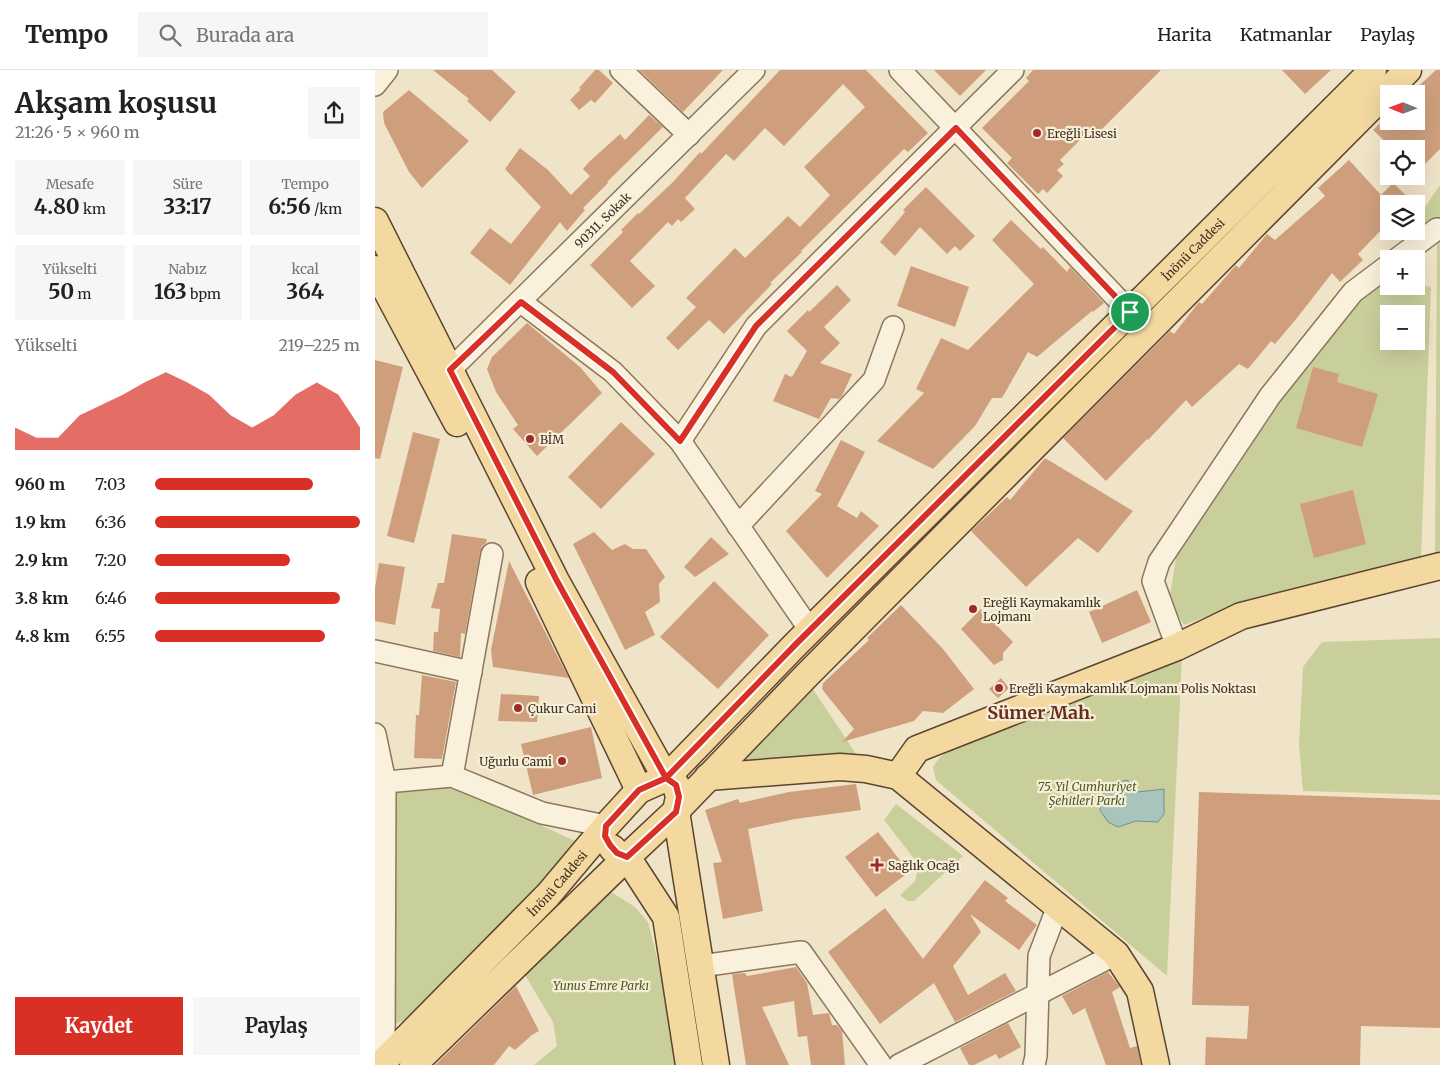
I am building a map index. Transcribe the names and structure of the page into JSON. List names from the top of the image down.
{
  "streets": {
    "main road": ["İnönü Caddesi"],
    "street": ["90311. Sokak"]
  },
  "districts": ["Sümer Mah."],
  "parks": ["75. Yıl Cumhuriyet Şehitleri Parkı", "Yunus Emre Parkı"],
  "places": {
    "other": [
      "Ereğli Lisesi",
      "BİM",
      "Ereğli Kaymakamlık Lojmanı",
      "Ereğli Kaymakamlık Lojmanı Polis Noktası",
      "Çukur Cami",
      "Uğurlu Cami"
    ],
    "health": ["Sağlık Ocağı"]
  },
  "north": "left",
  "page": {
    "header": "Tempo",
    "search": "Burada ara",
    "nav": ["Harita", "Katmanlar", "Paylaş"],
    "heading": ["Akşam koşusu", "21:26 · 5 × 960 m"],
    "map_buttons": ["+", "−"],
    "stats": [
      ["Mesafe", "4.80 km"],
      ["Süre", "33:17"],
      ["Tempo", "6:56 /km"],
      ["Yükselti", "50 m"],
      ["Nabız", "163 bpm"],
      ["kcal", "364"]
    ],
    "chart": ["Yükselti", "219–225 m"],
    "list": [
      {
        "name": "960 m",
        "note": "7:03"
      },
      {
        "name": "1.9 km",
        "note": "6:36"
      },
      {
        "name": "2.9 km",
        "note": "7:20"
      },
      {
        "name": "3.8 km",
        "note": "6:46"
      },
      {
        "name": "4.8 km",
        "note": "6:55"
      }
    ],
    "buttons": ["Kaydet", "Paylaş"]
  }
}
